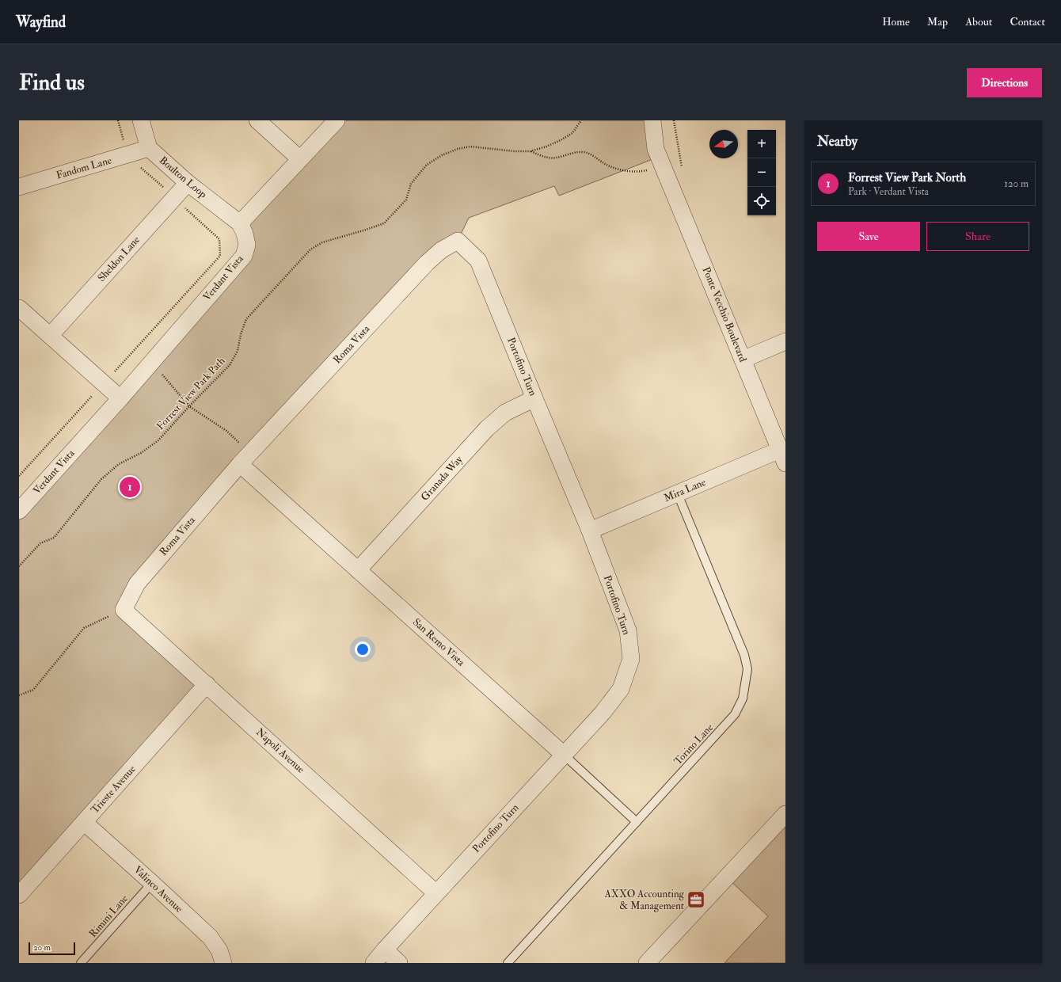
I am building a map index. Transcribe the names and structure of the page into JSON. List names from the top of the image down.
{
  "streets": {
    "street": [
      "Fandom Lane",
      "Boulton Loop",
      "Sheldon Lane",
      "Verdant Vista",
      "Ponte Vecchio Boulevard",
      "Roma Vista",
      "Portofino Turn",
      "Granada Way",
      "Mira Lane",
      "San Remo Vista",
      "Napoli Avenue",
      "Trieste Avenue",
      "Valinco Avenue"
    ],
    "lane": ["Torino Lane", "Rimini Lane"],
    "path": ["Forrest View Park Path"]
  },
  "crossings": [
    ["Fandom Lane", "Boulton Loop"],
    ["Boulton Loop", "Sheldon Lane"],
    ["Boulton Loop", "Verdant Vista"],
    ["Ponte Vecchio Boulevard", "Mira Lane"],
    ["Roma Vista", "Portofino Turn"],
    ["Roma Vista", "San Remo Vista"],
    ["Roma Vista", "Napoli Avenue"],
    ["Portofino Turn", "Granada Way"],
    ["Portofino Turn", "Mira Lane"],
    ["Portofino Turn", "San Remo Vista"],
    ["Portofino Turn", "Napoli Avenue"],
    ["Granada Way", "San Remo Vista"],
    ["Mira Lane", "Torino Lane"],
    ["San Remo Vista", "Torino Lane"],
    ["Napoli Avenue", "Trieste Avenue"],
    ["Trieste Avenue", "Valinco Avenue"],
    ["Valinco Avenue", "Rimini Lane"]
  ],
  "places": {
    "office": ["AXXO Accounting & Management"]
  },
  "scale_bar": "20 m",
  "north": "left",
  "page": {
    "header": "Wayfind",
    "nav": [
      "Home",
      "Map",
      "About",
      "Contact"
    ],
    "buttons": [
      "Directions",
      ["Save", "Share"]
    ],
    "title": "Find us",
    "heading": "Nearby",
    "map_buttons": ["+", "−"],
    "list": [
      {
        "mark": "1",
        "name": "Forrest View Park North",
        "note": "Park · Verdant Vista",
        "value": "120 m"
      }
    ],
    "pins": "1",
    "scale": "20 m"
  }
}
